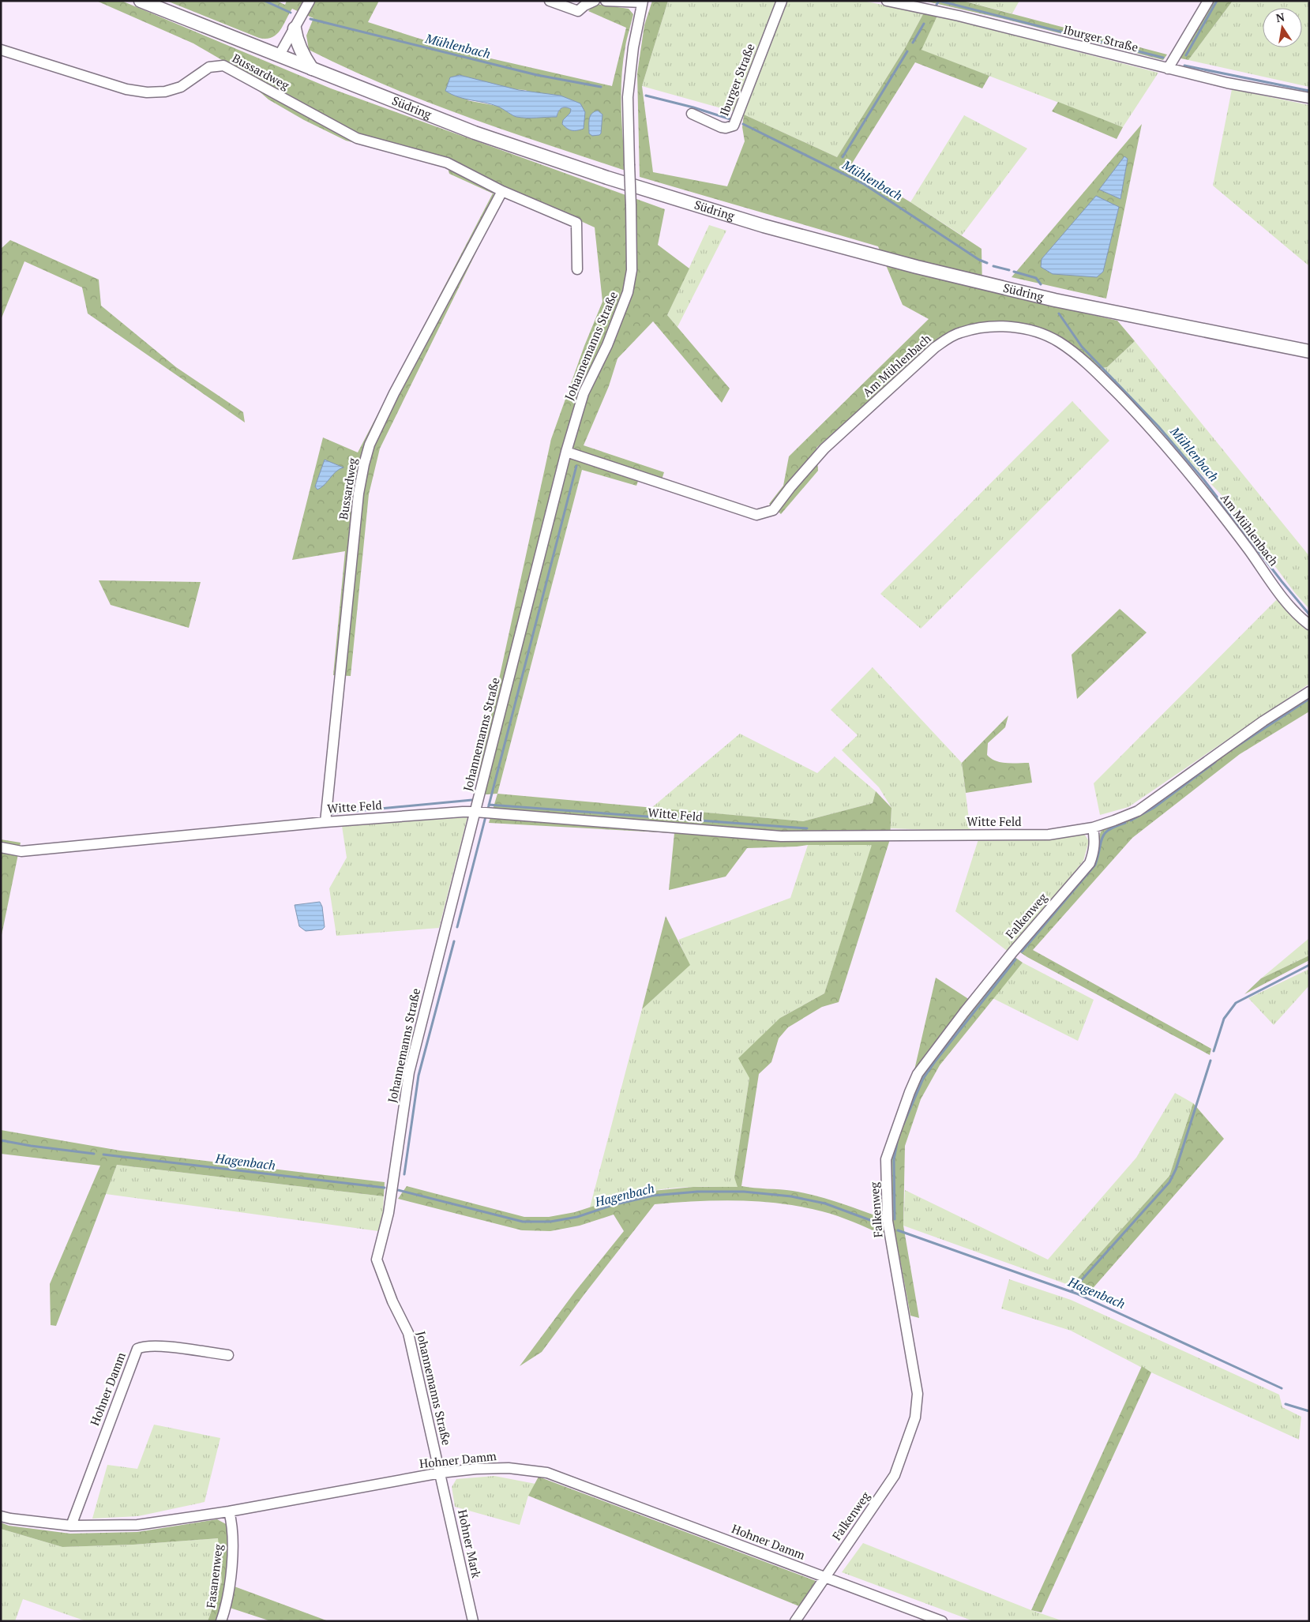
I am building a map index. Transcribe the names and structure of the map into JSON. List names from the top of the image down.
{
  "streets": {
    "main road": ["Südring"],
    "street": [
      "Iburger Straße",
      "Bussardweg",
      "Johannemanns Straße",
      "Am Mühlenbach",
      "Witte Feld",
      "Falkenweg",
      "Hohner Damm",
      "Hohner Mark",
      "Fasanenweg"
    ]
  },
  "crossings": [
    ["Bussardweg", "Witte Feld"],
    ["Johannemanns Straße", "Am Mühlenbach"],
    ["Johannemanns Straße", "Witte Feld"],
    ["Johannemanns Straße", "Hohner Damm"],
    ["Johannemanns Straße", "Hohner Mark"],
    ["Witte Feld", "Falkenweg"],
    ["Falkenweg", "Hohner Damm"],
    ["Hohner Damm", "Hohner Mark"],
    ["Hohner Damm", "Fasanenweg"]
  ],
  "water": ["Mühlenbach", "Hagenbach"],
  "north": "top"
}
